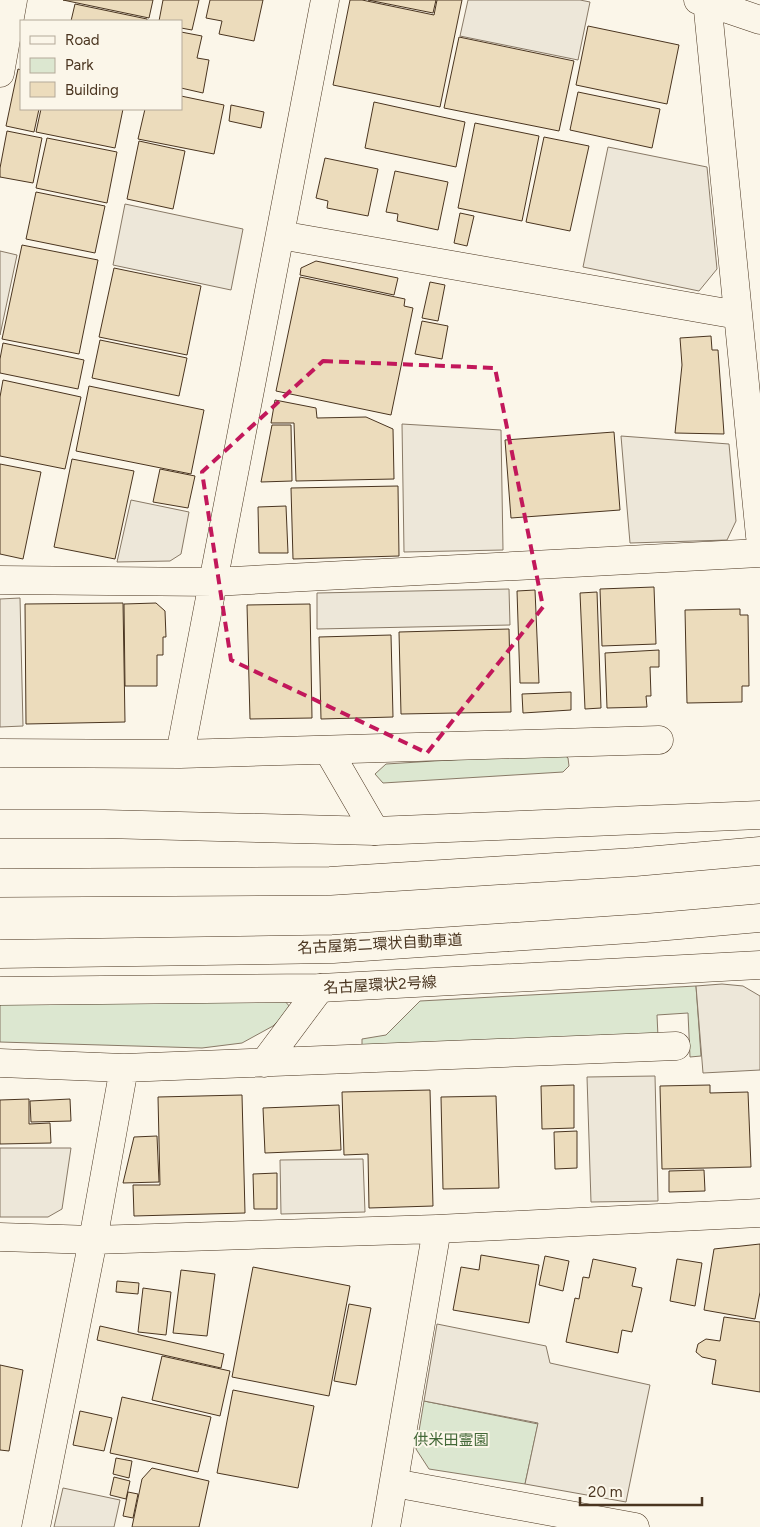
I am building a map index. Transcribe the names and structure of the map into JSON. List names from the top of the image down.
{
  "streets": {
    "main road": ["名古屋第二環状自動車道", "名古屋環状2号線"]
  },
  "parks": ["供米田霊園"],
  "legend": ["Road", "Park", "Building"],
  "scale_bar": "20 m"
}
